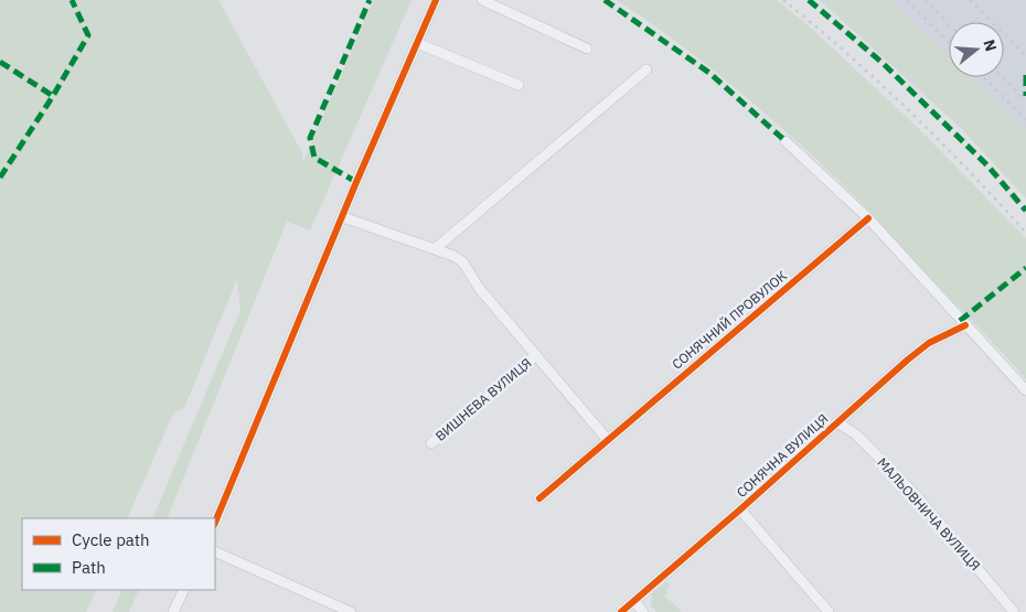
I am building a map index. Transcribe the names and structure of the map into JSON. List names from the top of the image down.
{
  "streets": {
    "street": [
      "СОНЯЧНИЙ ПРОВУЛОК",
      "ВИШНЕВА ВУЛИЦЯ",
      "СОНЯЧНА ВУЛИЦЯ",
      "МАЛЬОВНИЧА ВУЛИЦЯ"
    ]
  },
  "crossings": [
    ["СОНЯЧНА ВУЛИЦЯ", "МАЛЬОВНИЧА ВУЛИЦЯ"]
  ],
  "legend": ["Cycle path", "Path"],
  "north": "right"
}
